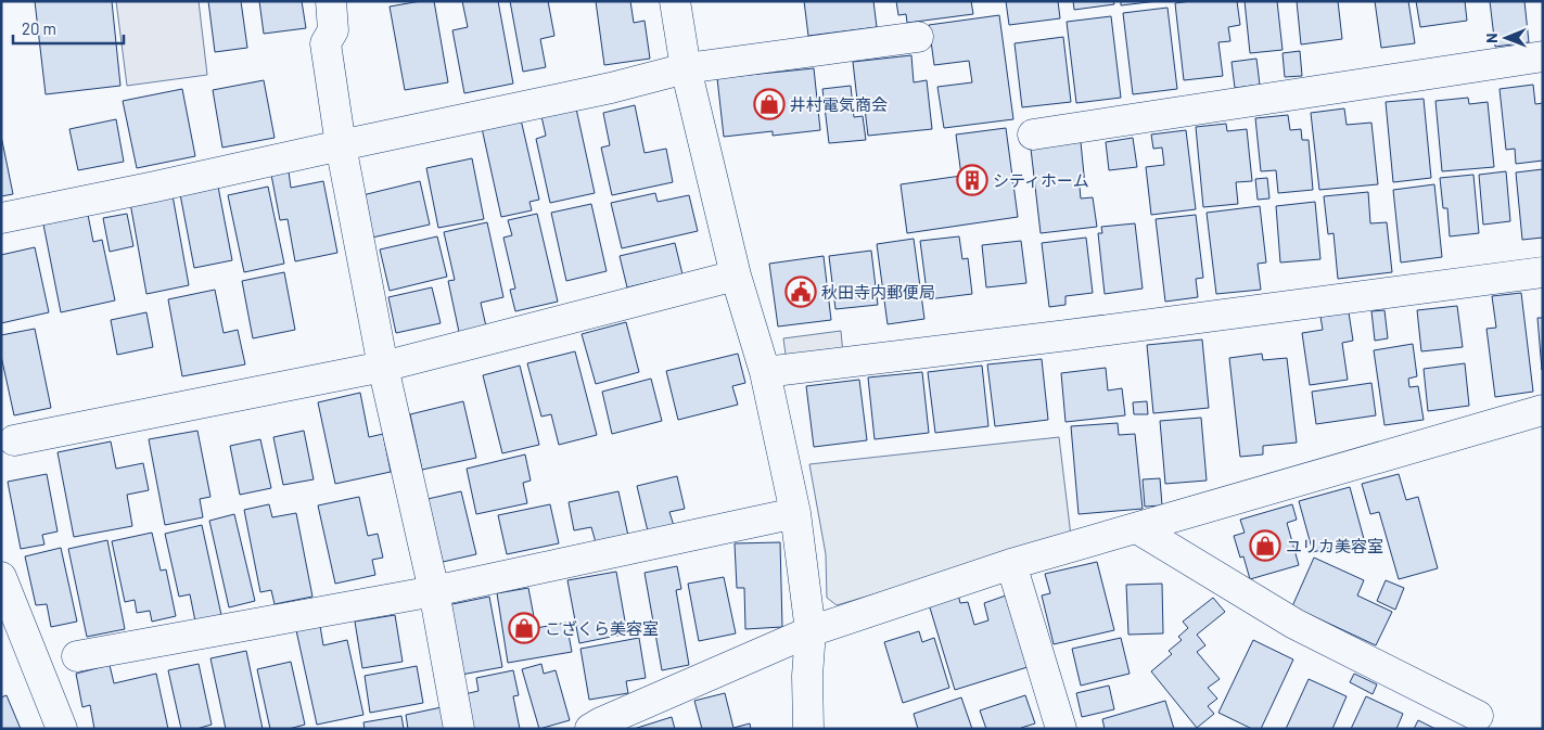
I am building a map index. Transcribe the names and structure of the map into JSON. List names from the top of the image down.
{
  "places": {
    "shop": ["井村電気商会", "ユリカ美容室", "こざくら美容室"],
    "building": ["シティホーム"],
    "public building": ["秋田寺内郵便局"]
  },
  "scale_bar": "20 m",
  "north": "left"
}
